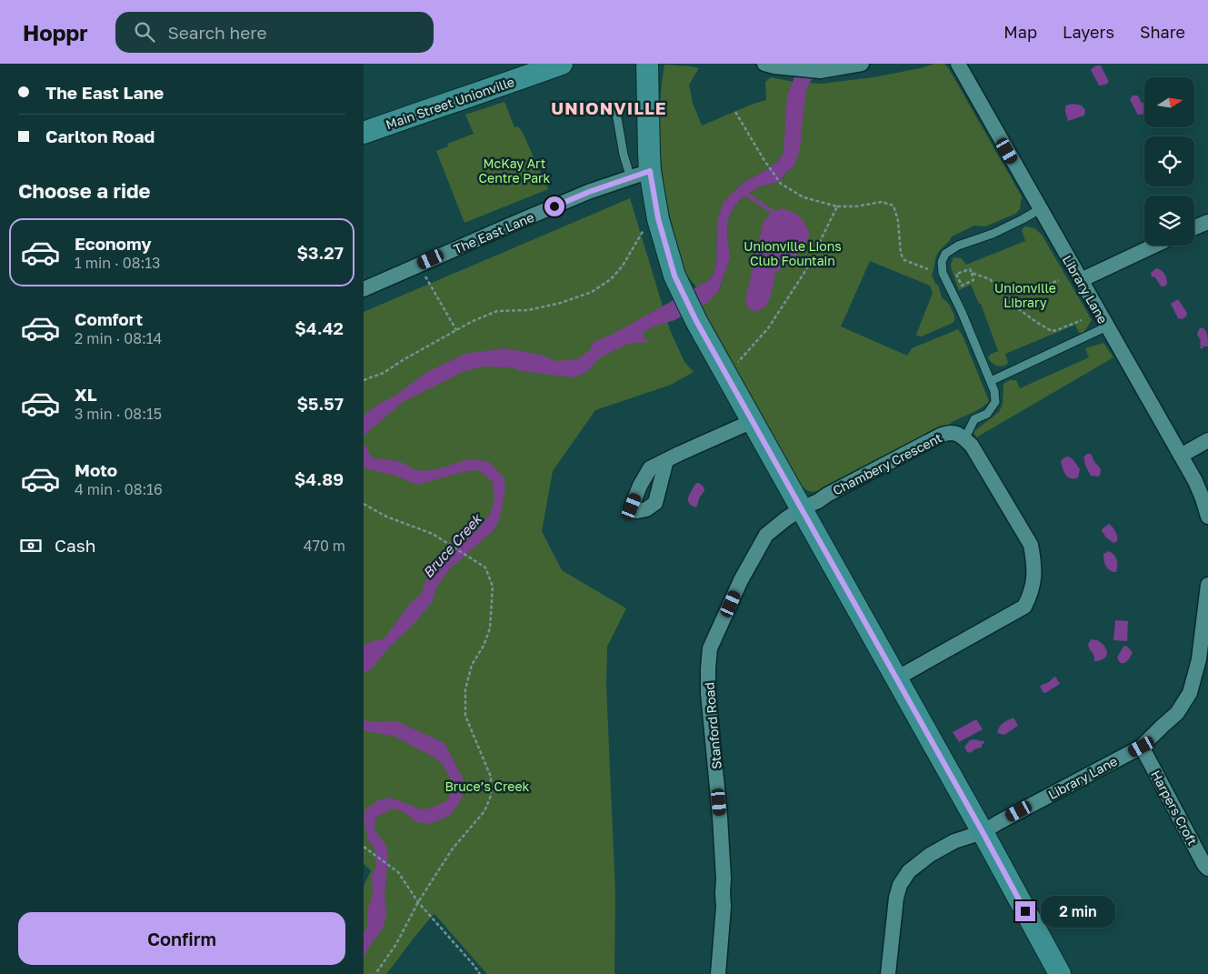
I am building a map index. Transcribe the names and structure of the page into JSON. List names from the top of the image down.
{
  "streets": {
    "main road": ["Main Street Unionville"],
    "street": [
      "The East Lane",
      "Library Lane",
      "Chambery Crescent",
      "Stanford Road",
      "Harpers Croft"
    ]
  },
  "crossings": [
    ["Library Lane", "Harpers Croft"],
    ["Chambery Crescent", "Stanford Road"]
  ],
  "districts": ["UNIONVILLE"],
  "water": ["Bruce Creek"],
  "parks": [
    "McKay Art Centre Park",
    "Unionville Lions Club Fountain",
    "Unionville Library",
    "Bruce’s Creek"
  ],
  "north": "right",
  "page": {
    "header": "Hoppr",
    "search": "Search here",
    "nav": ["Map", "Layers", "Share"],
    "banner": ["The East Lane", "Carlton Road"],
    "heading": "Choose a ride",
    "list": [
      {
        "name": "Economy",
        "note": "1 min · 08:13",
        "value": "$3.27"
      },
      {
        "name": "Comfort",
        "note": "2 min · 08:14",
        "value": "$4.42"
      },
      {
        "name": "XL",
        "note": "3 min · 08:15",
        "value": "$5.57"
      },
      {
        "name": "Moto",
        "note": "4 min · 08:16",
        "value": "$4.89"
      }
    ],
    "pay": ["Cash", "470 m"],
    "bubble": "2 min",
    "buttons": "Confirm"
  }
}
